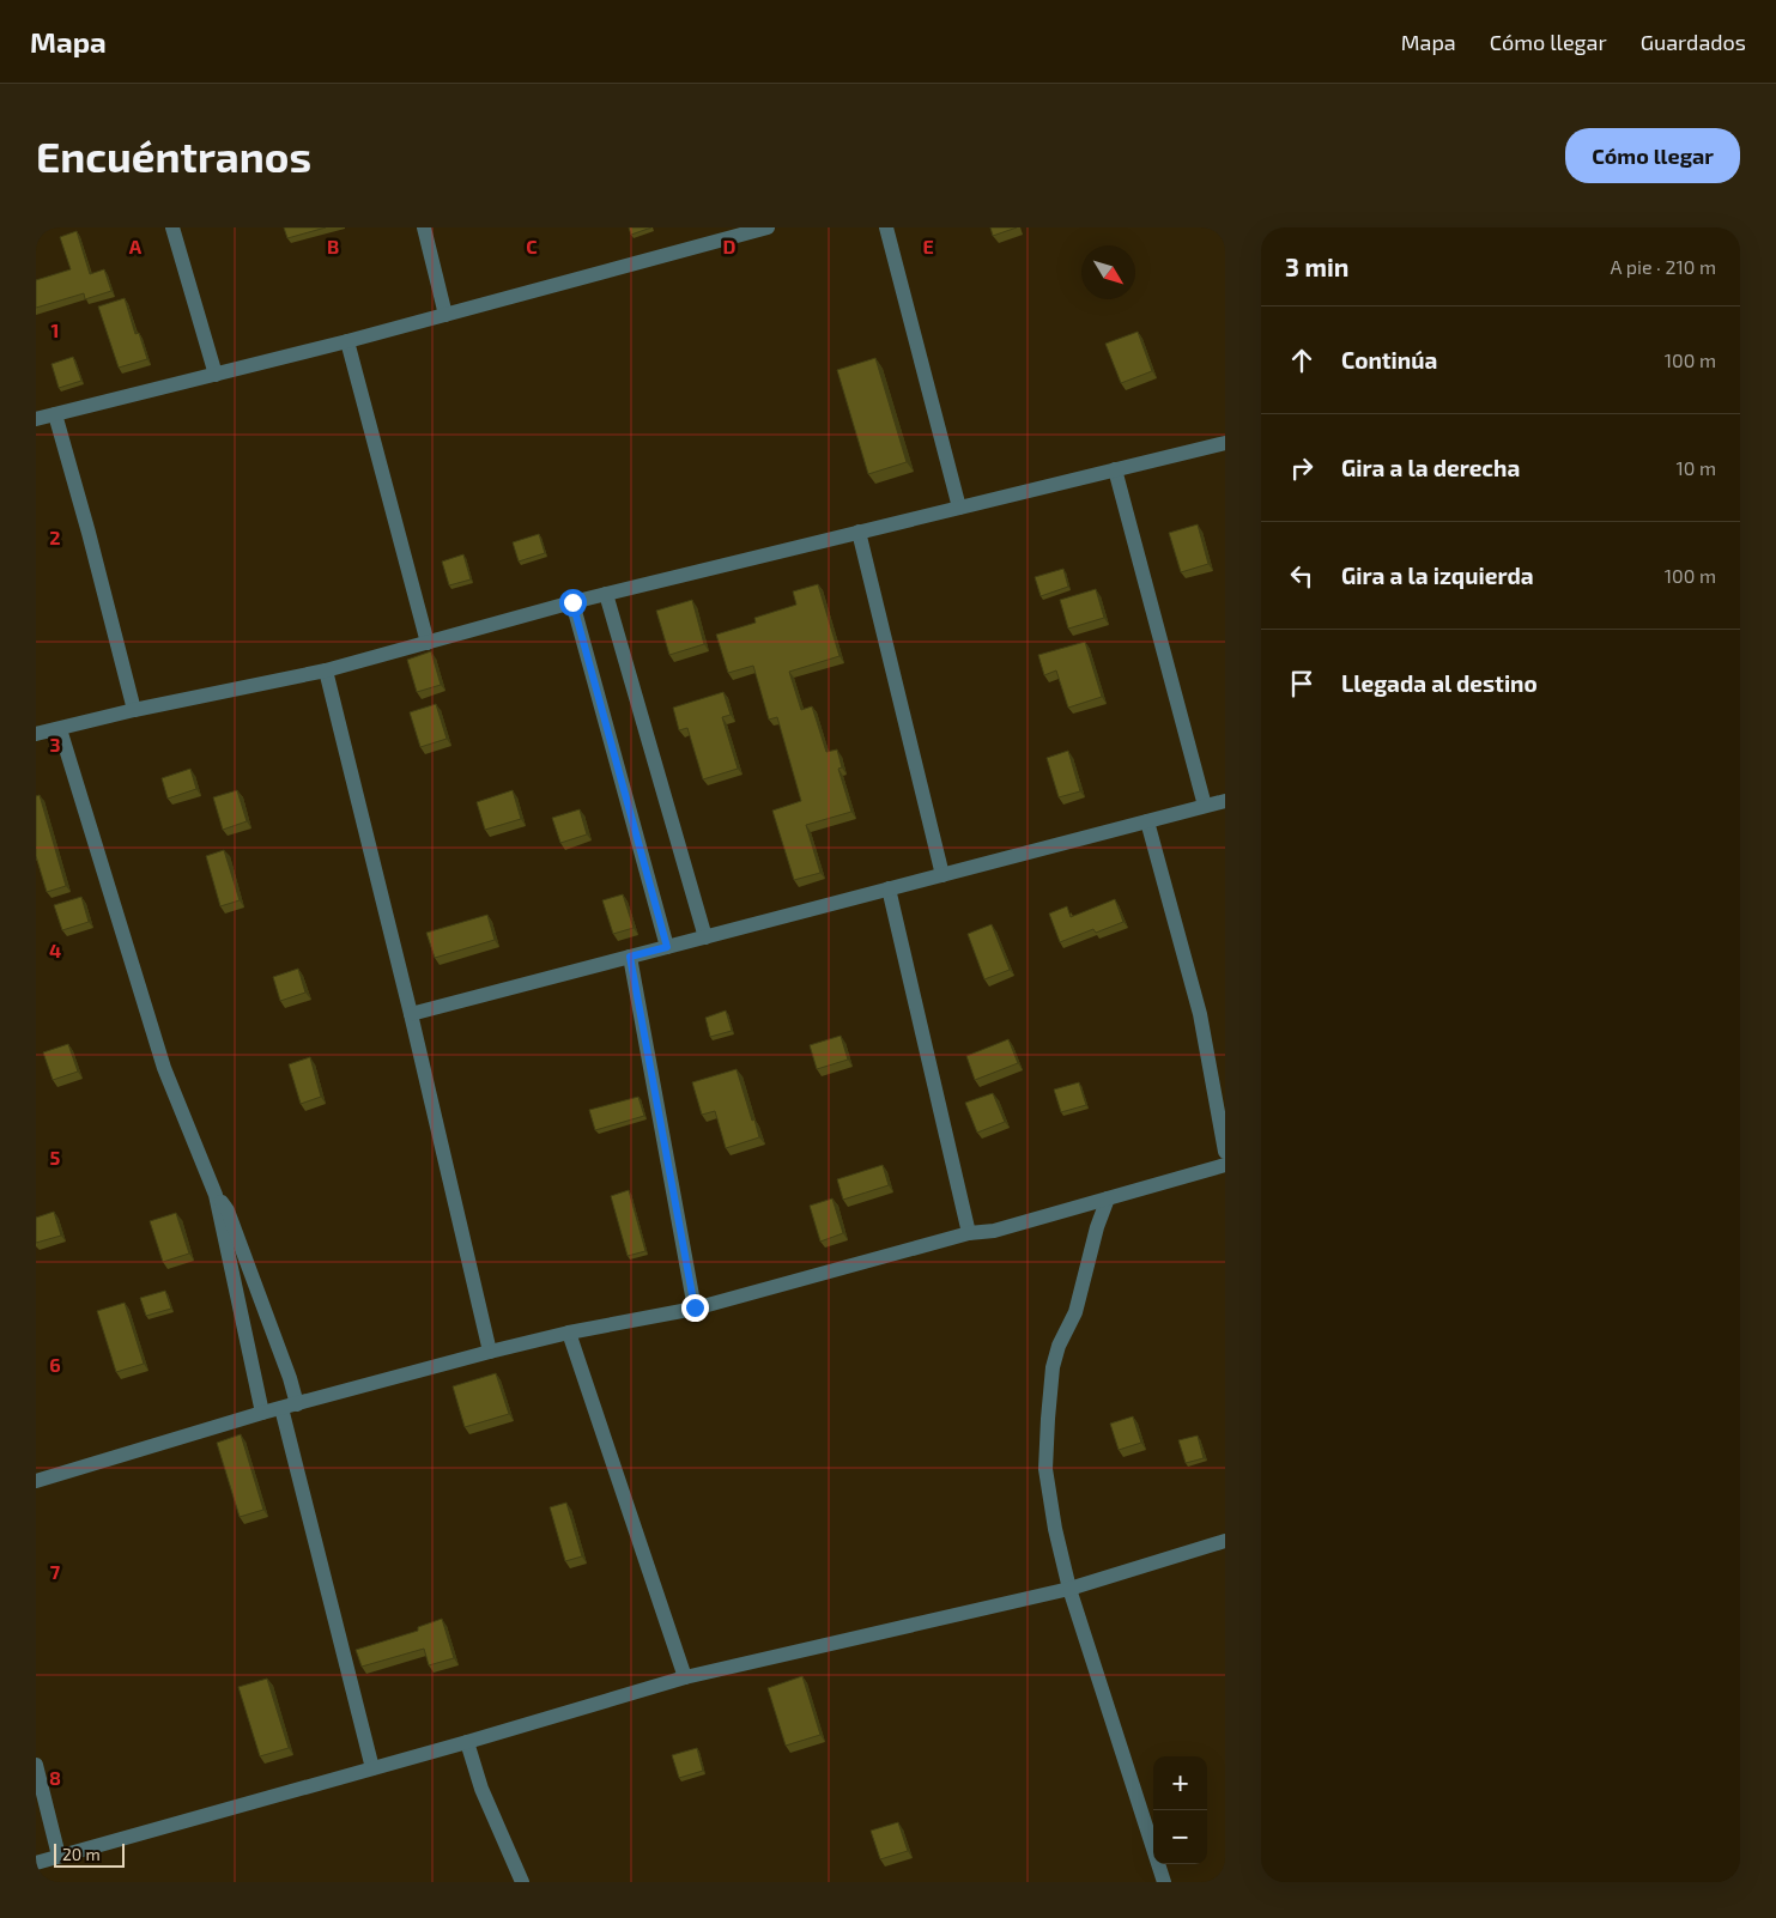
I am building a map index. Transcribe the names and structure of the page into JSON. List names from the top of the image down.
{
  "scale_bar": "20 m",
  "north": "bottom right",
  "page": {
    "header": "Mapa",
    "nav": ["Mapa", "Cómo llegar", "Guardados"],
    "buttons": "Cómo llegar",
    "title": "Encuéntranos",
    "heading": ["3 min", "A pie · 210 m"],
    "list": [
      ["Continúa", "100 m"],
      ["Gira a la derecha", "10 m"],
      ["Gira a la izquierda", "100 m"],
      "Llegada al destino"
    ],
    "map_buttons": ["+", "−"],
    "scale": "20 m"
  },
  "grid": {
    "columns": [
      "A",
      "B",
      "C",
      "D",
      "E"
    ],
    "rows": [
      "1",
      "2",
      "3",
      "4",
      "5",
      "6",
      "7",
      "8"
    ]
  }
}
